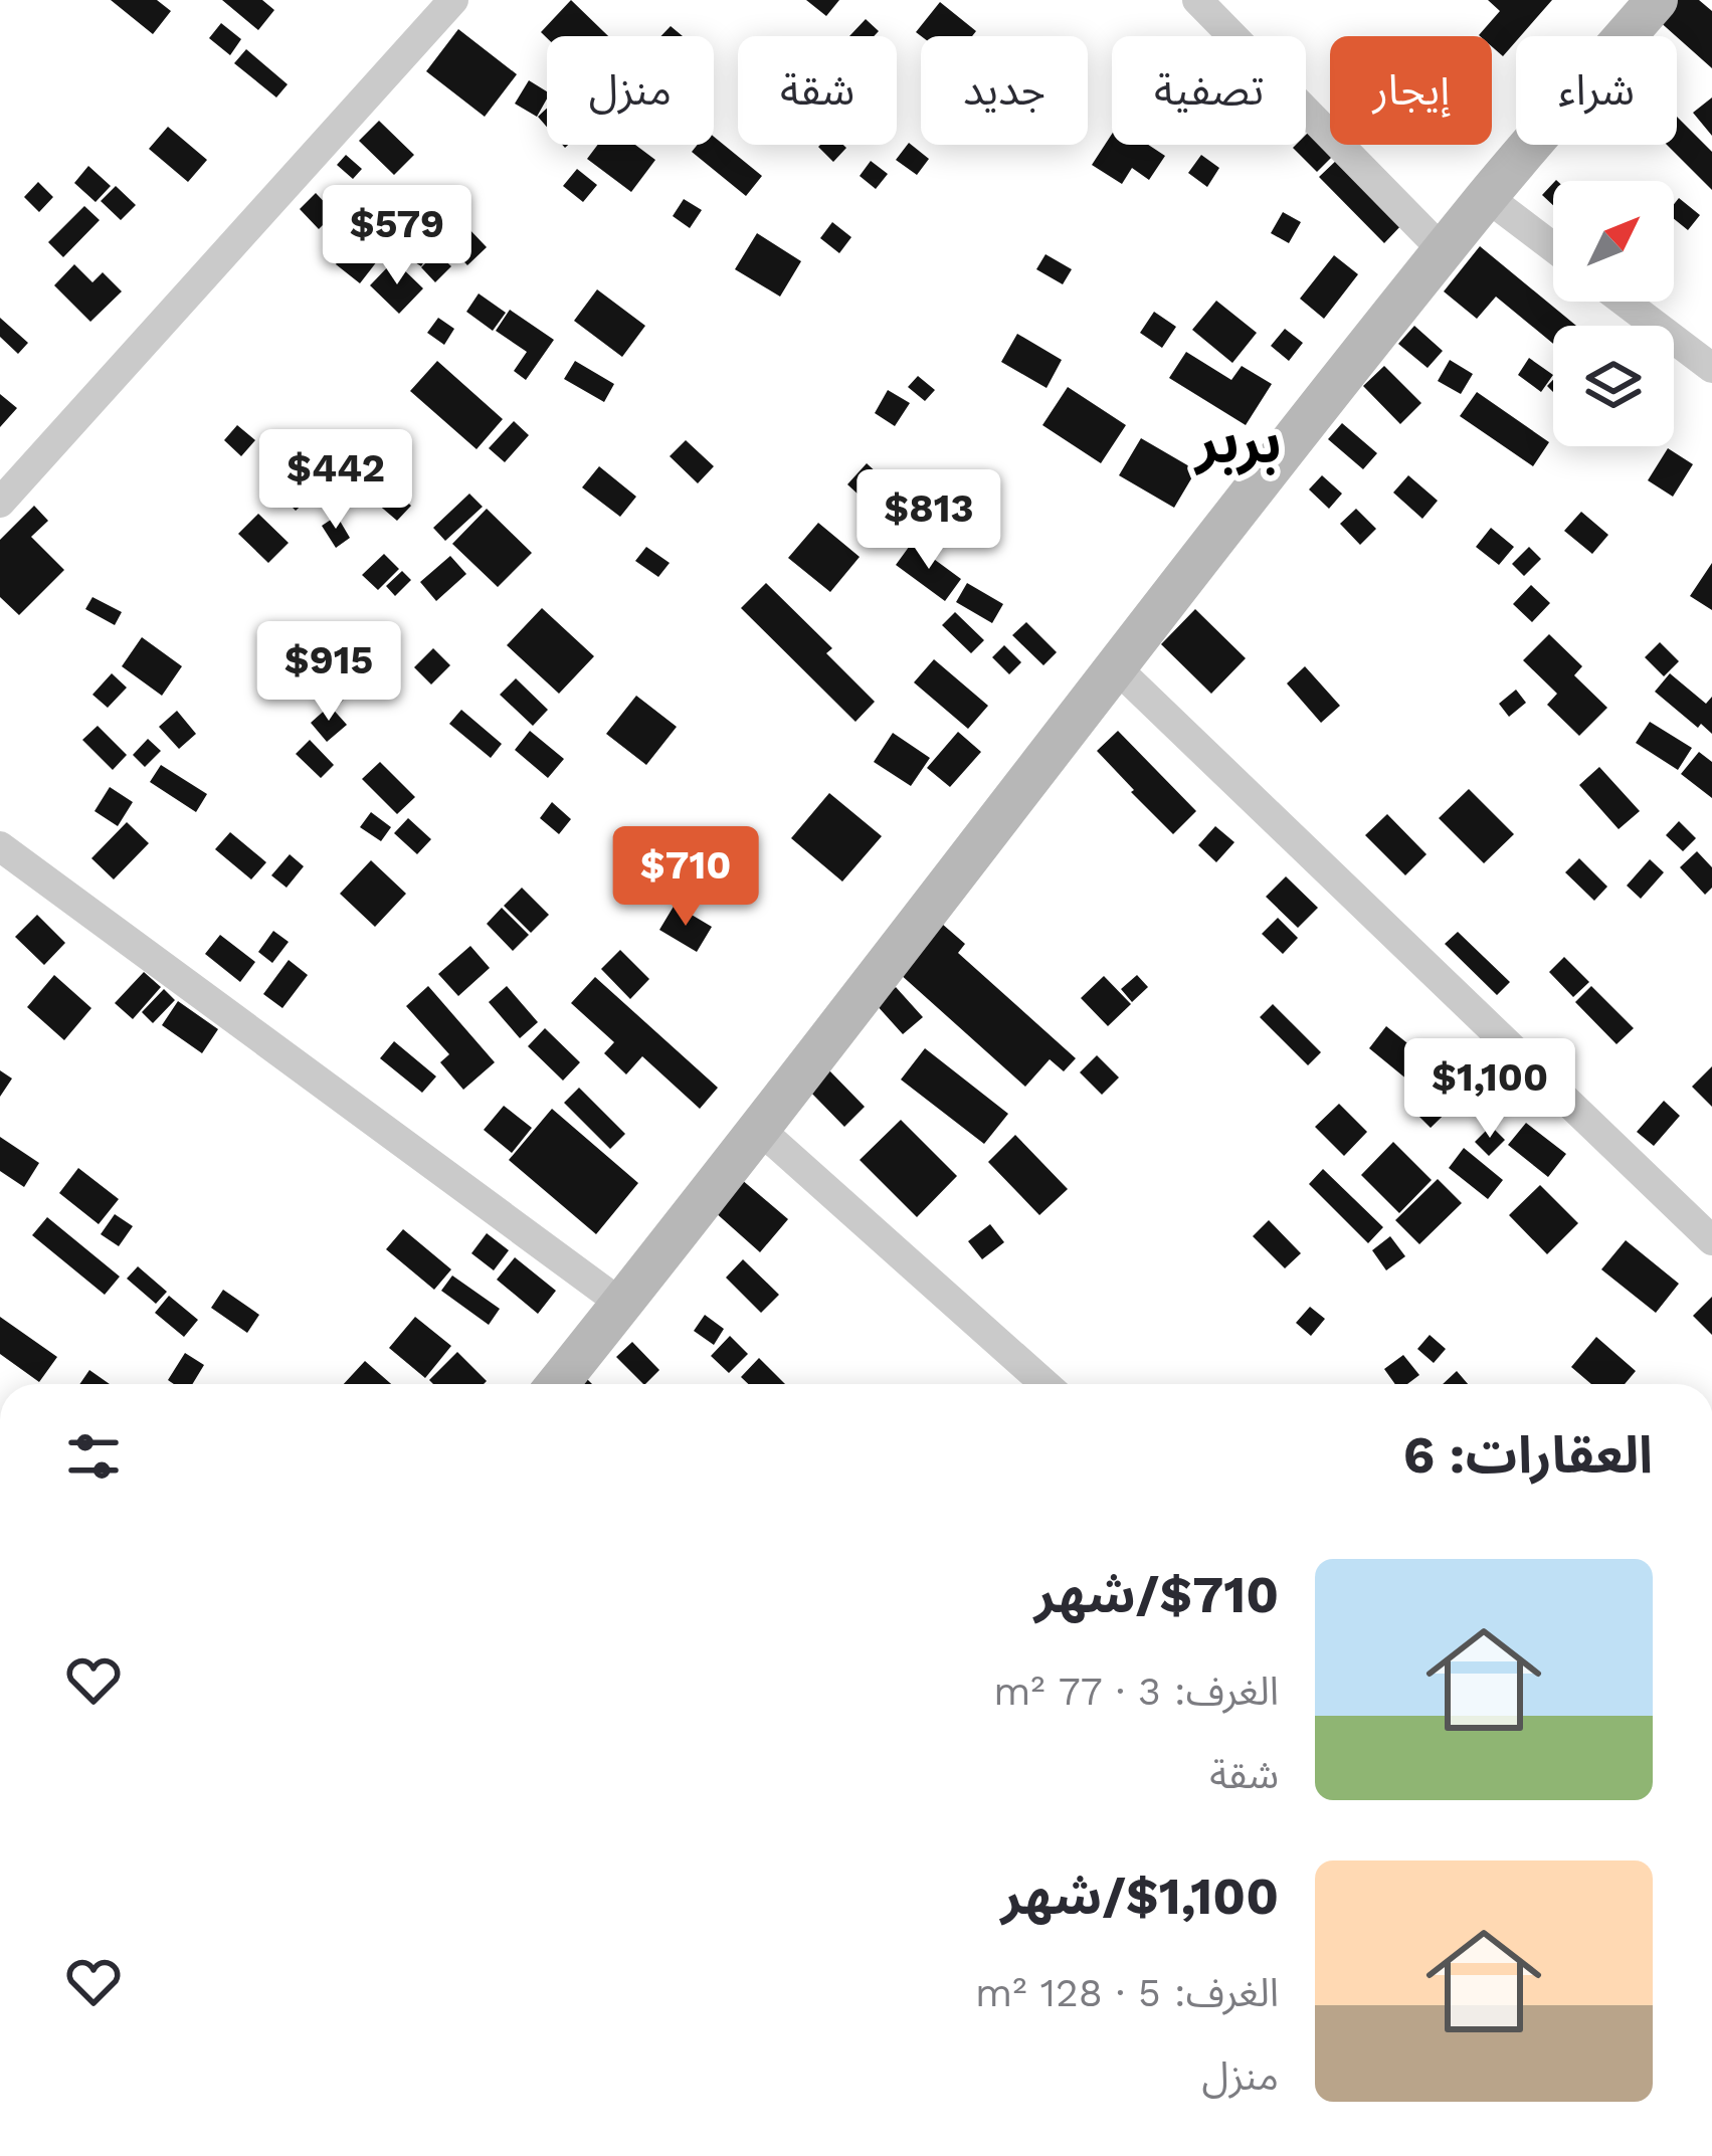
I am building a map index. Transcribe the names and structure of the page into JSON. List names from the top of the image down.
{
  "districts": ["بربر"],
  "north": "top right",
  "page": {
    "chip": [
      "شراء",
      "إيجار",
      "تصفية",
      "جديد",
      "شقة",
      "منزل"
    ],
    "price": [
      "$579",
      "$442",
      "$813",
      "$915",
      "$710",
      "$1,100"
    ],
    "heading": "العقارات: 6",
    "list": [
      {
        "name": "$710/شهر",
        "note": "الغرف: 3 · 77 m² · شقة"
      },
      {
        "name": "$1,100/شهر",
        "note": "الغرف: 5 · 128 m² · منزل"
      }
    ]
  }
}
